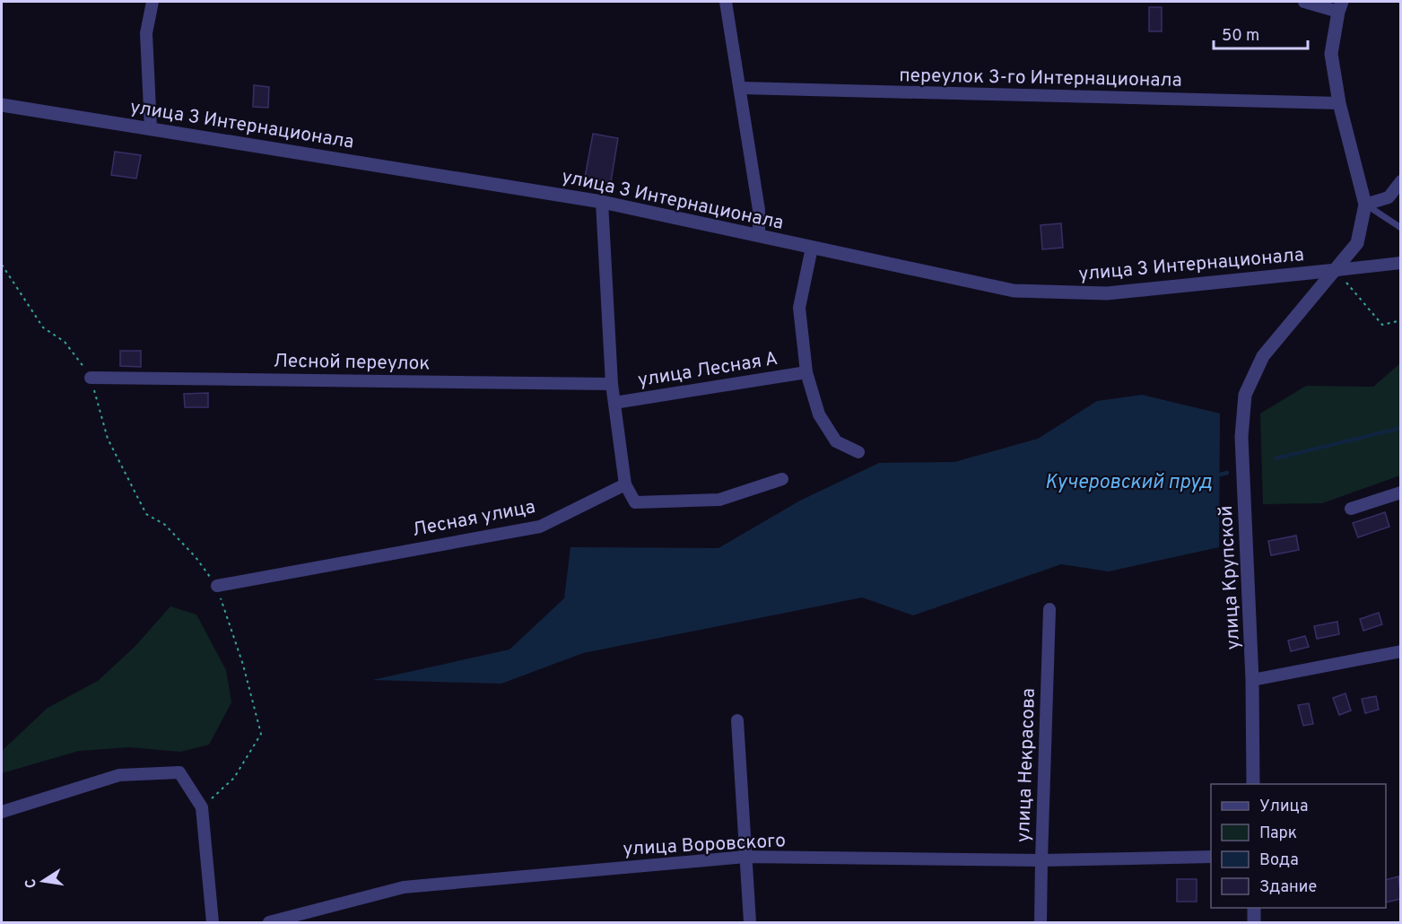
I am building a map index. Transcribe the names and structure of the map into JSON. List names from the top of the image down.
{
  "streets": {
    "street": [
      "переулок 3-го Интернационала",
      "улица 3 Интернационала",
      "Лесной переулок",
      "улица Лесная А",
      "Лесная улица",
      "улица Крупской",
      "улица Некрасова",
      "улица Воровского"
    ]
  },
  "crossings": [
    ["улица 3 Интернационала", "улица Крупской"],
    ["улица Некрасова", "улица Воровского"]
  ],
  "water": ["Кучеровский пруд"],
  "legend": [
    "Улица",
    "Парк",
    "Вода",
    "Здание"
  ],
  "scale_bar": "50 m",
  "north": "left"
}
